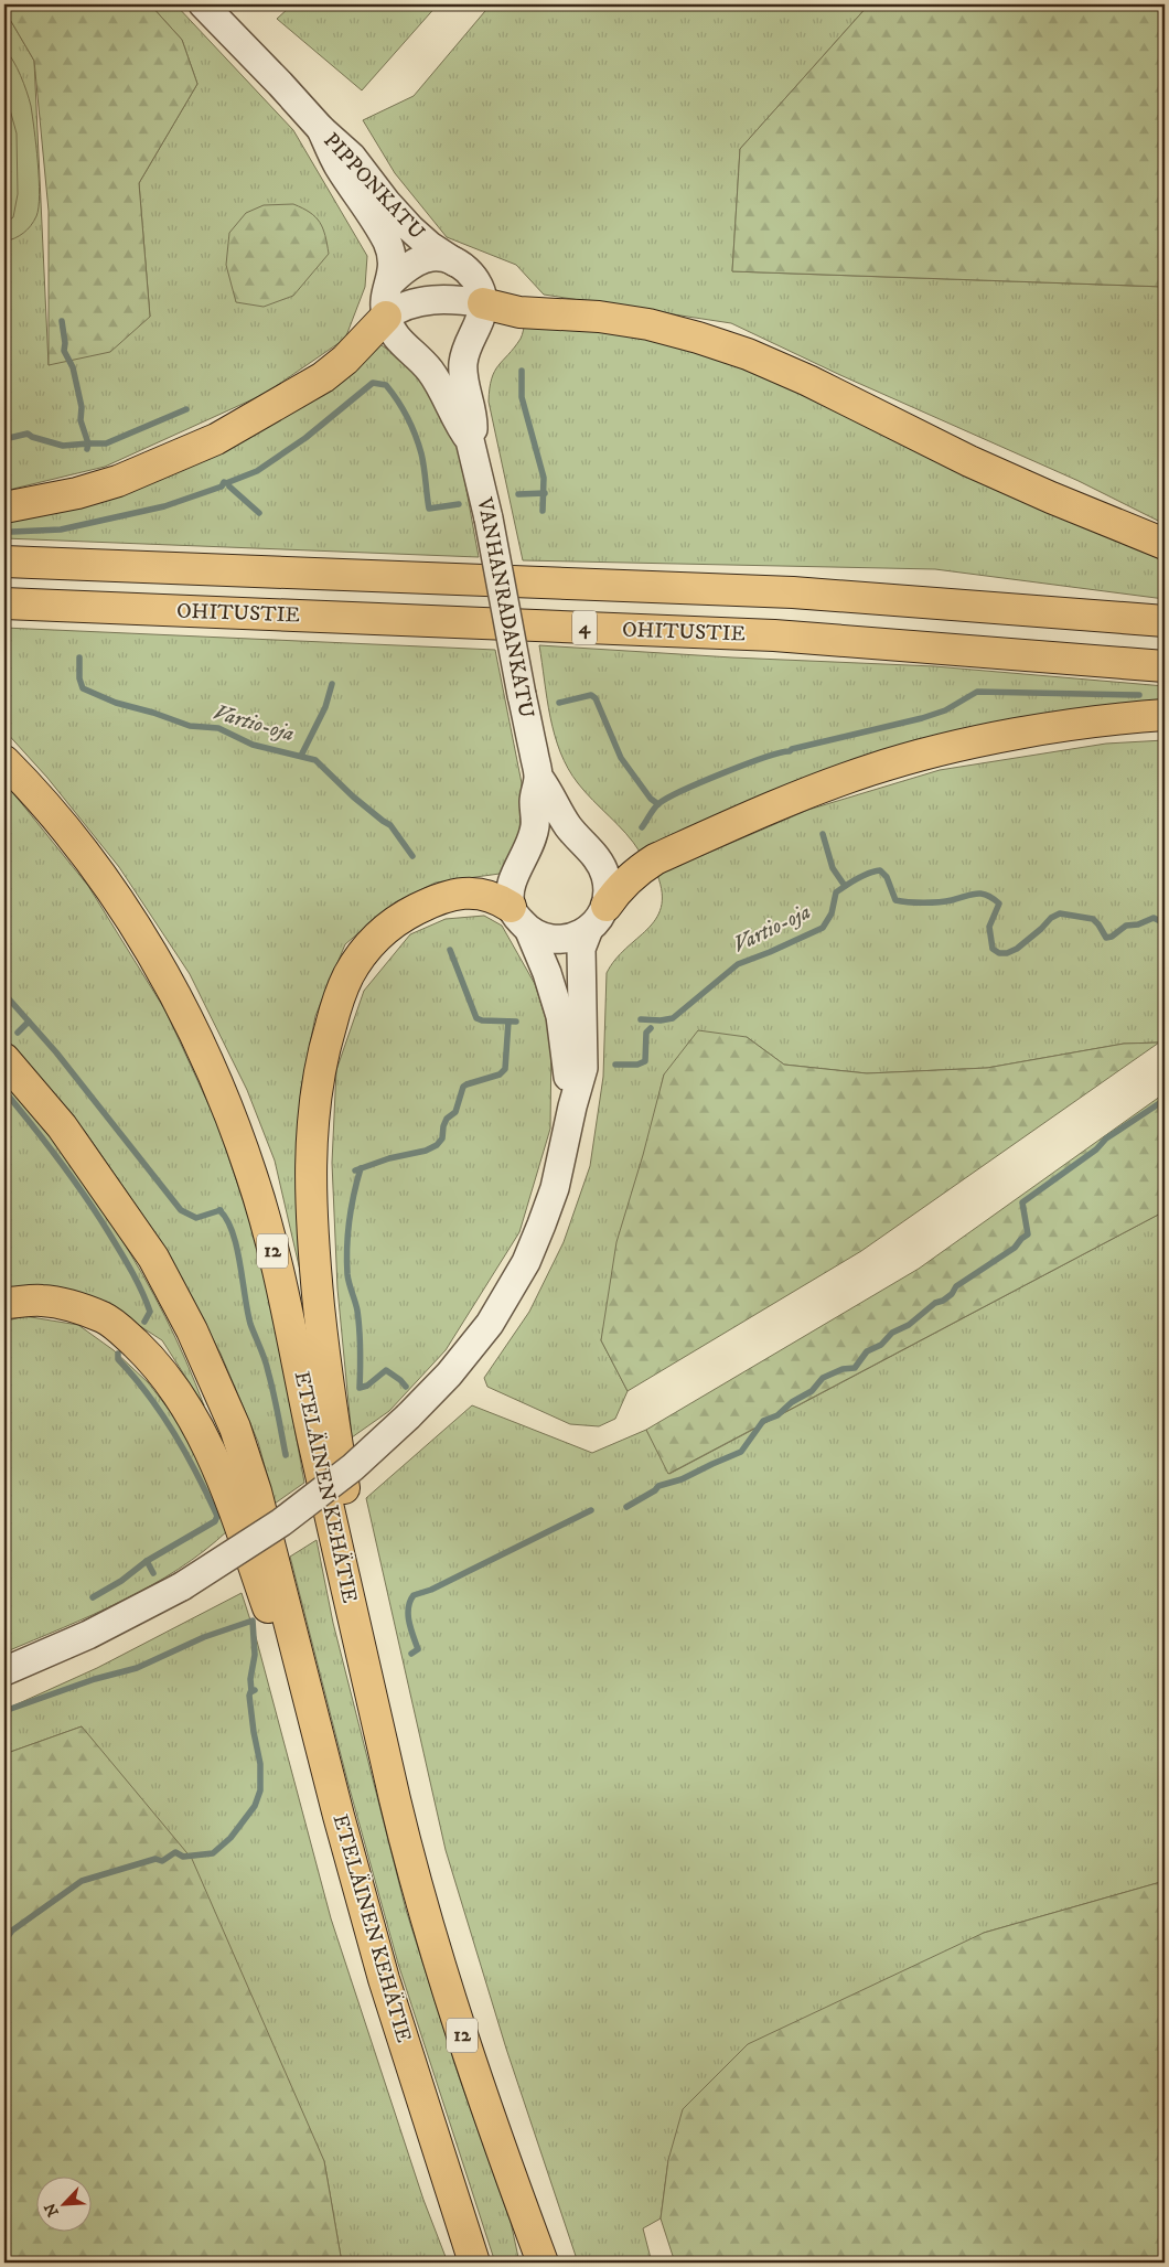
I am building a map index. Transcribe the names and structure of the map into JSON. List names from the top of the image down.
{
  "streets": {
    "highway": [
      "OHITUSTIE",
      "4",
      "12",
      "ETELÄINEN KEHÄTIE"
    ],
    "street": ["PIPPONKATU", "VANHANRADANKATU"]
  },
  "water": ["Vartio-oja"],
  "north": "bottom left"
}
